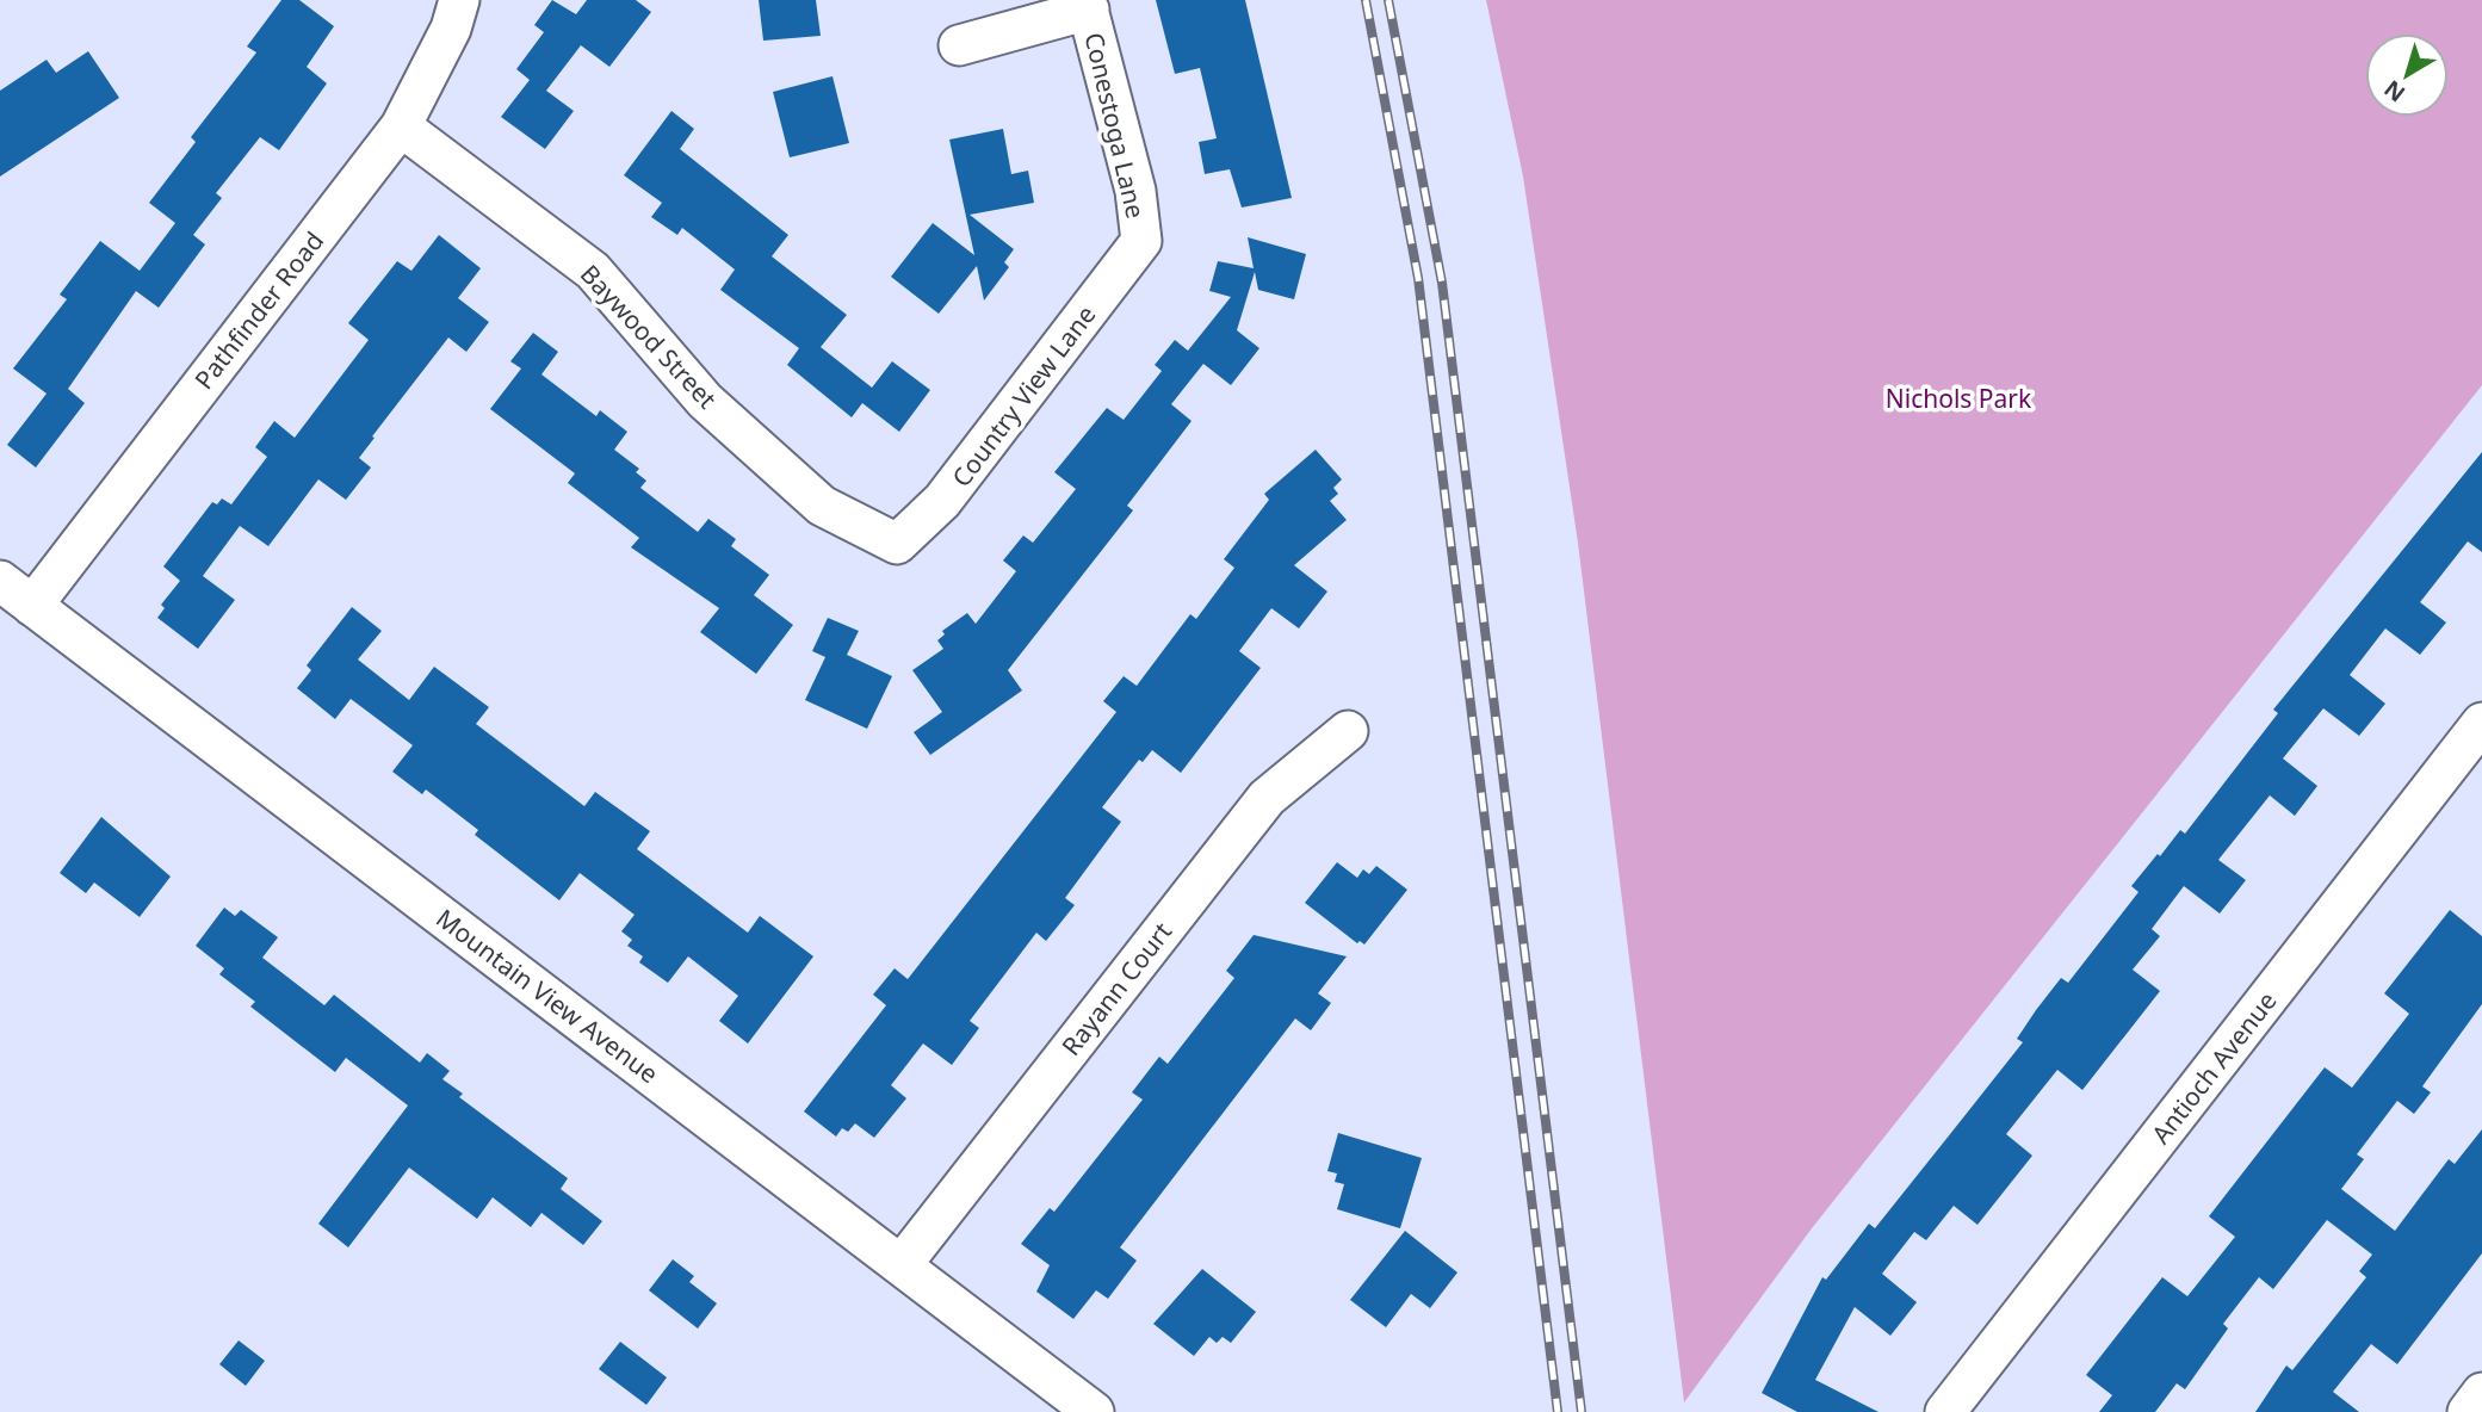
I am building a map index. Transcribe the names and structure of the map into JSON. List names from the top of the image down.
{
  "streets": {
    "street": [
      "Conestoga Lane",
      "Pathfinder Road",
      "Baywood Street",
      "Country View Lane",
      "Rayann Court",
      "Mountain View Avenue",
      "Antioch Avenue"
    ]
  },
  "crossings": [
    ["Conestoga Lane", "Country View Lane"],
    ["Pathfinder Road", "Baywood Street"],
    ["Pathfinder Road", "Mountain View Avenue"],
    ["Baywood Street", "Country View Lane"],
    ["Rayann Court", "Mountain View Avenue"]
  ],
  "parks": ["Nichols Park"],
  "north": "bottom left"
}
